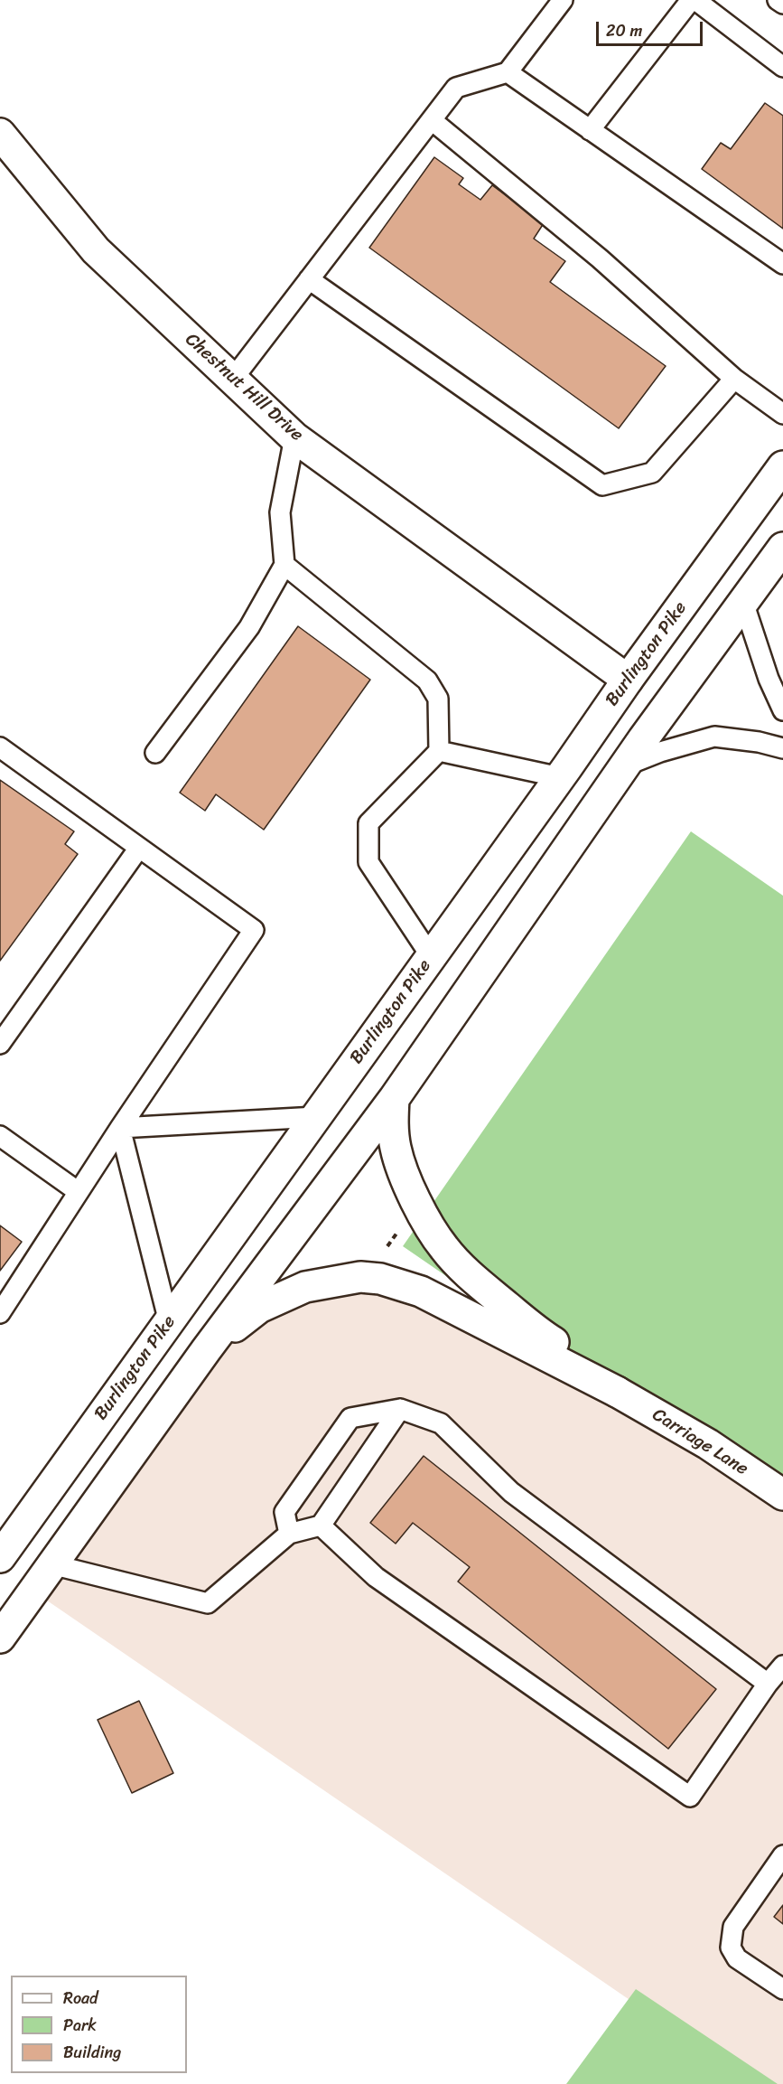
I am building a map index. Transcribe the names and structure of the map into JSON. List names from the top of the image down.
{
  "streets": {
    "main road": ["Chestnut Hill Drive", "Burlington Pike", "Carriage Lane"]
  },
  "crossings": [
    ["Chestnut Hill Drive", "Burlington Pike"]
  ],
  "legend": ["Road", "Park", "Building"],
  "scale_bar": "20 m"
}
